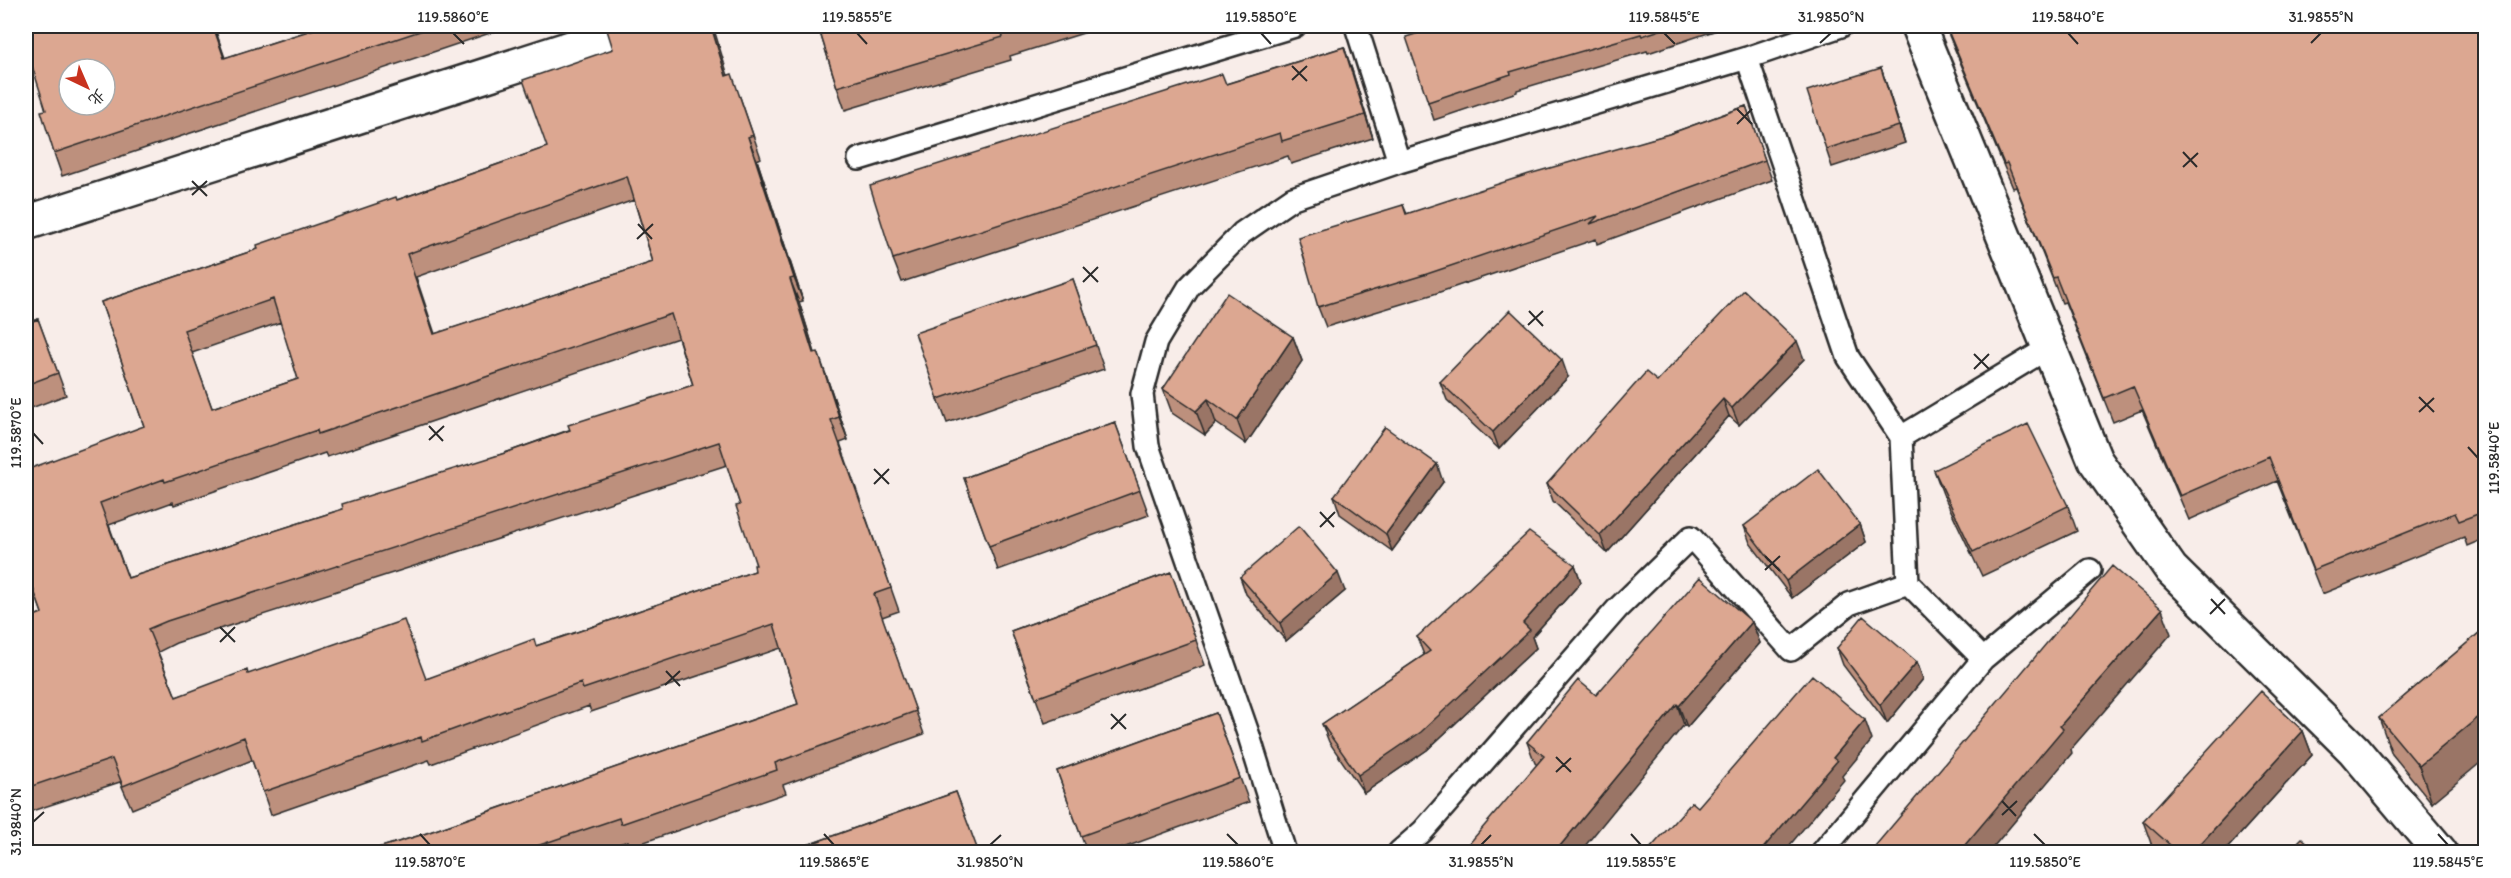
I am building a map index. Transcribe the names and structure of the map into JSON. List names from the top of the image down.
{
  "north": "bottom right",
  "coordinates": [
    "119.5860°E",
    "119.5855°E",
    "119.5850°E",
    "119.5845°E",
    "31.9850°N",
    "119.5840°E",
    "31.9855°N",
    "119.5870°E",
    "31.9840°N",
    "119.5865°E"
  ]
}
